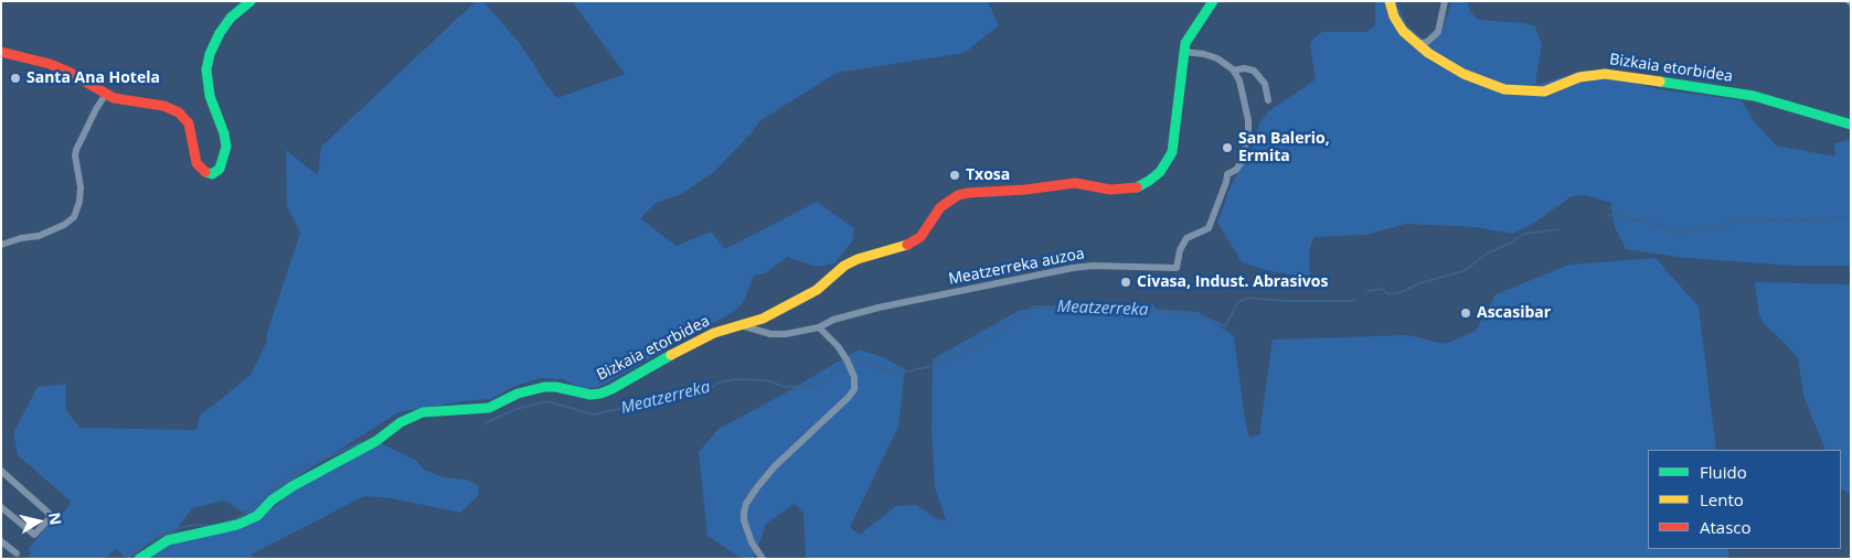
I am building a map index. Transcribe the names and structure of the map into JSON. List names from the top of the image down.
{
  "streets": {
    "street": ["Bizkaia etorbidea", "Meatzerreka auzoa"]
  },
  "crossings": [
    ["Bizkaia etorbidea", "Meatzerreka auzoa"]
  ],
  "water": ["Meatzerreka"],
  "places": [
    "Santa Ana Hotela",
    "San Balerio, Ermita",
    "Txosa",
    "Civasa, Indust. Abrasivos",
    "Ascasibar"
  ],
  "legend": ["Fluido", "Lento", "Atasco"],
  "north": "right"
}
